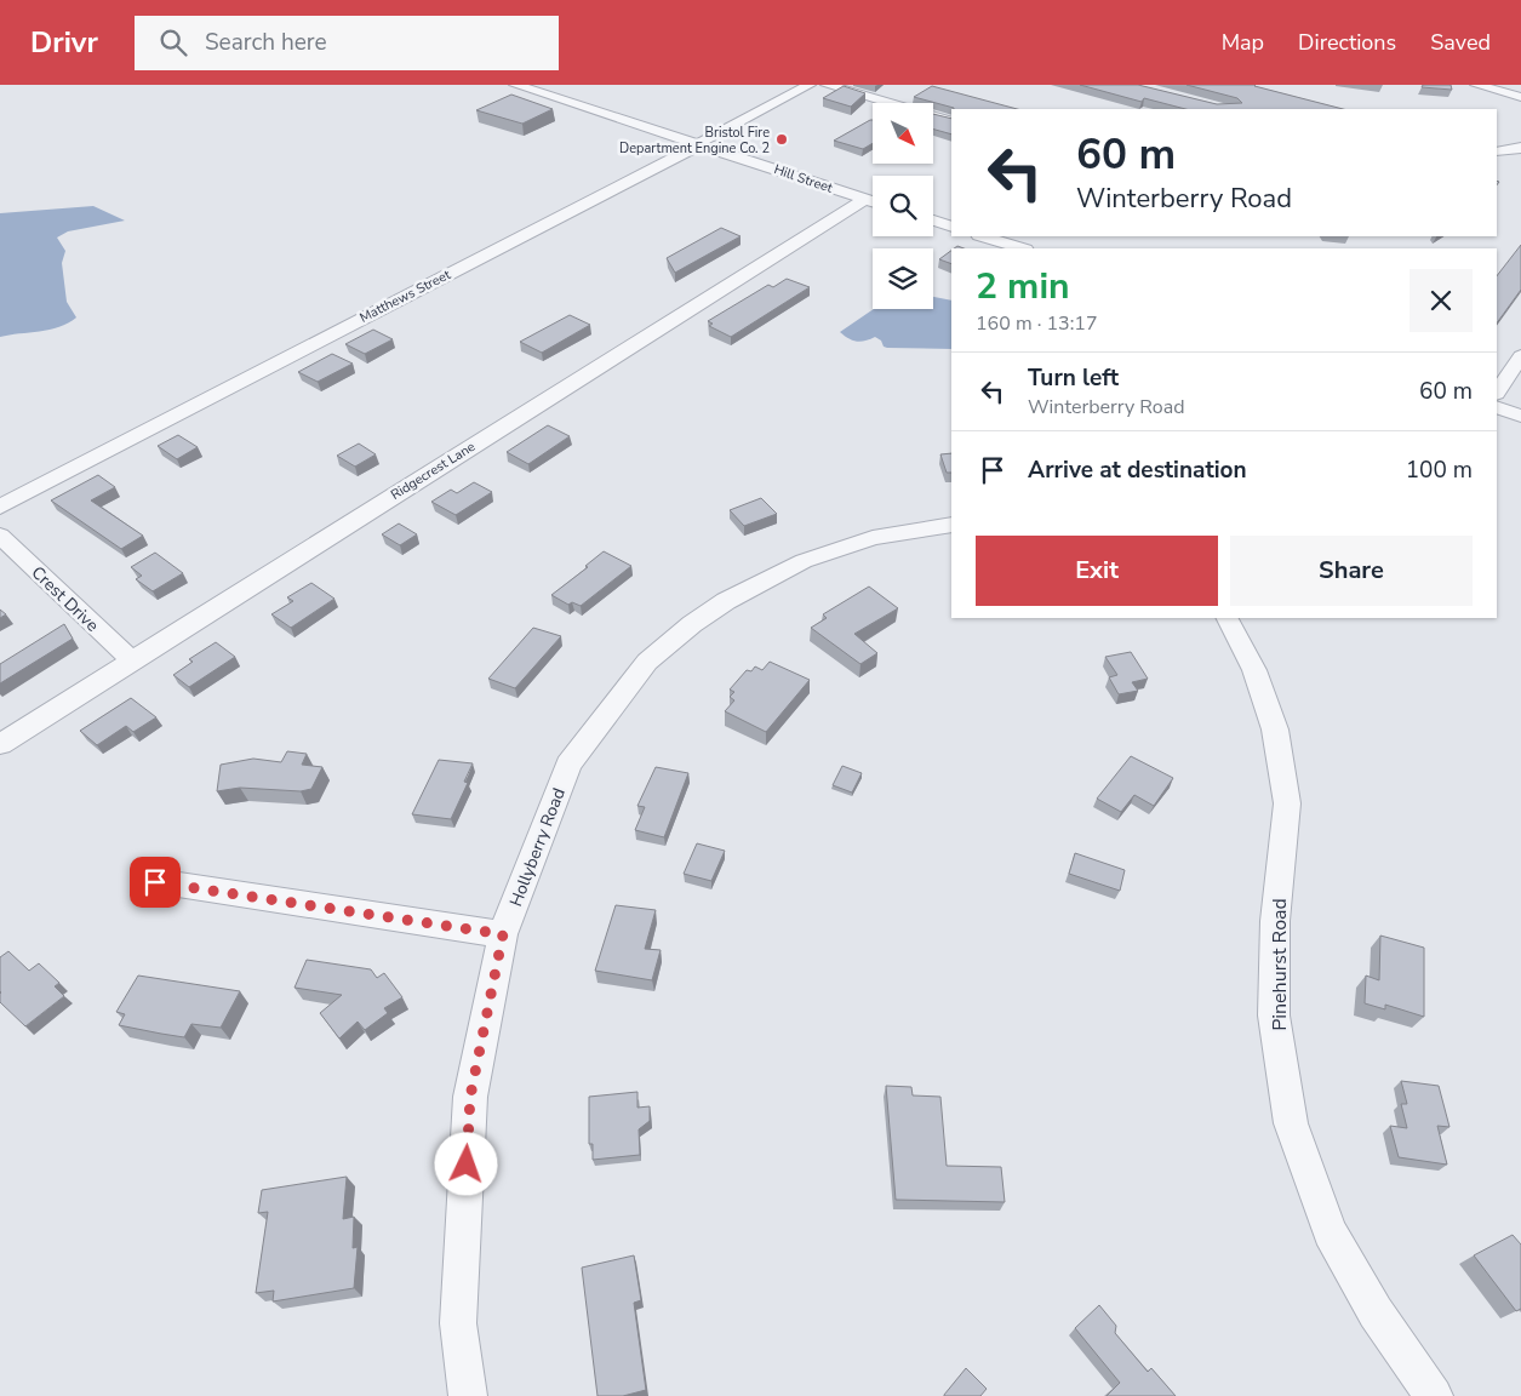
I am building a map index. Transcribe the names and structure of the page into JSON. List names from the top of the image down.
{
  "streets": {
    "street": [
      "Hill Street",
      "Matthews Street",
      "Ridgecrest Lane",
      "Crest Drive",
      "Hollyberry Road",
      "Pinehurst Road"
    ]
  },
  "crossings": [
    ["Hill Street", "Matthews Street"],
    ["Ridgecrest Lane", "Crest Drive"]
  ],
  "places": ["Bristol Fire Department Engine Co. 2"],
  "north": "bottom right",
  "page": {
    "header": "Drivr",
    "search": "Search here",
    "nav": ["Map", "Directions", "Saved"],
    "turn": ["60 m", "Winterberry Road"],
    "heading": ["2 min", "160 m · 13:17"],
    "list": [
      {
        "name": "Turn left",
        "note": "Winterberry Road",
        "value": "60 m"
      },
      {
        "name": "Arrive at destination",
        "value": "100 m"
      }
    ],
    "buttons": ["Exit", "Share"]
  }
}
